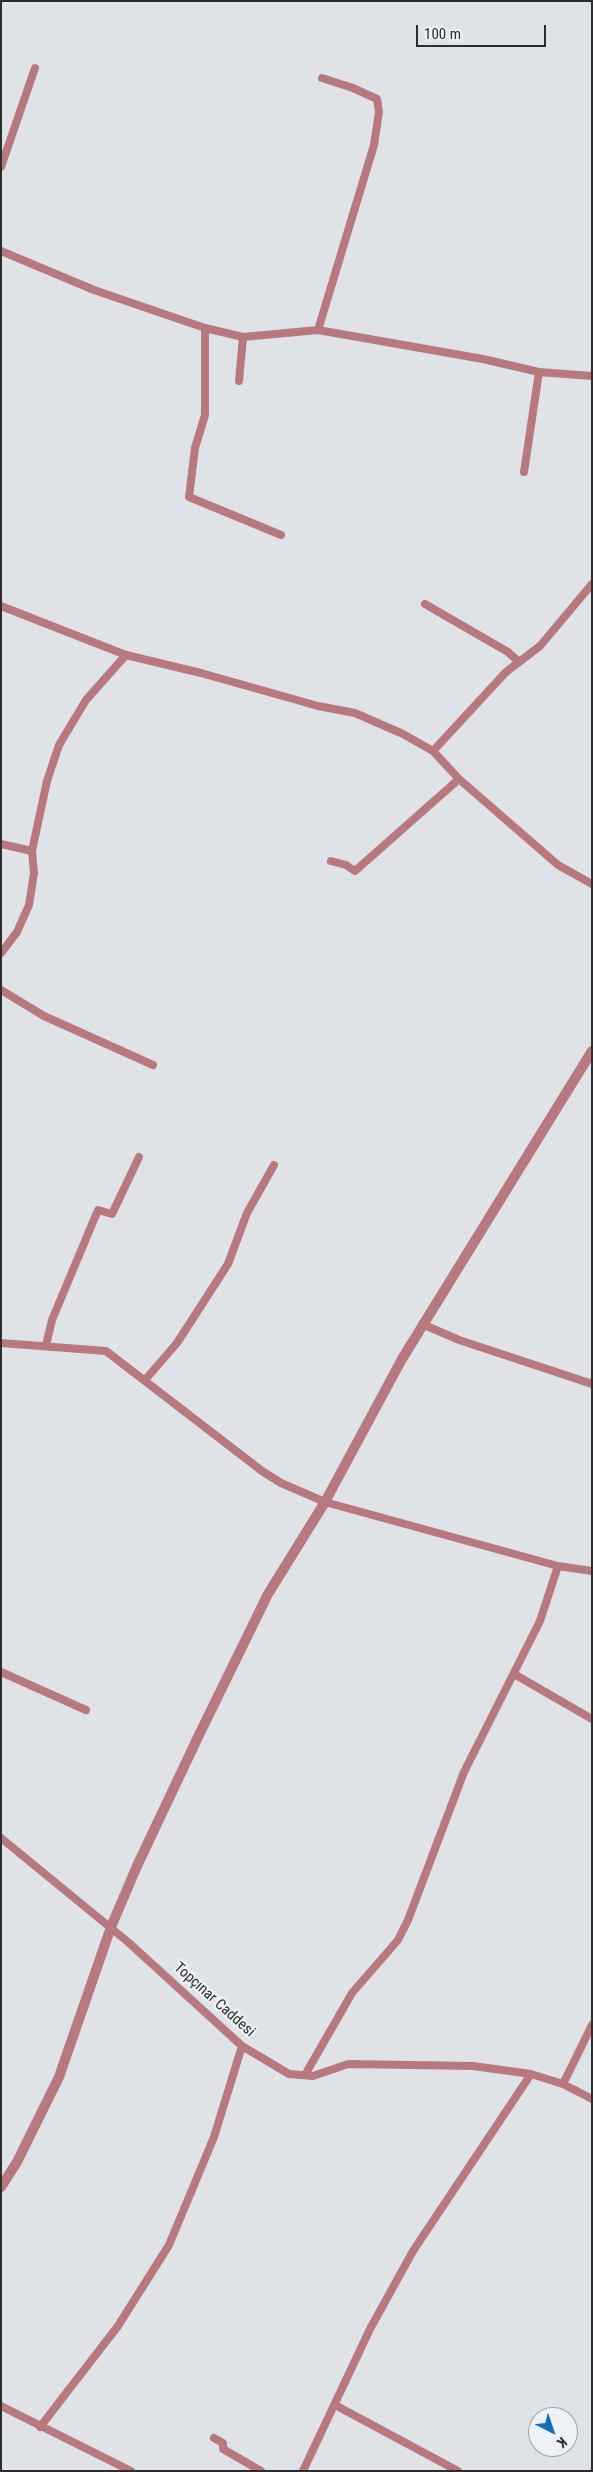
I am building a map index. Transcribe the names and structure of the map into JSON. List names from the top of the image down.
{
  "streets": {
    "street": ["Topçınar Caddesi"]
  },
  "scale_bar": "100 m",
  "north": "bottom right"
}
